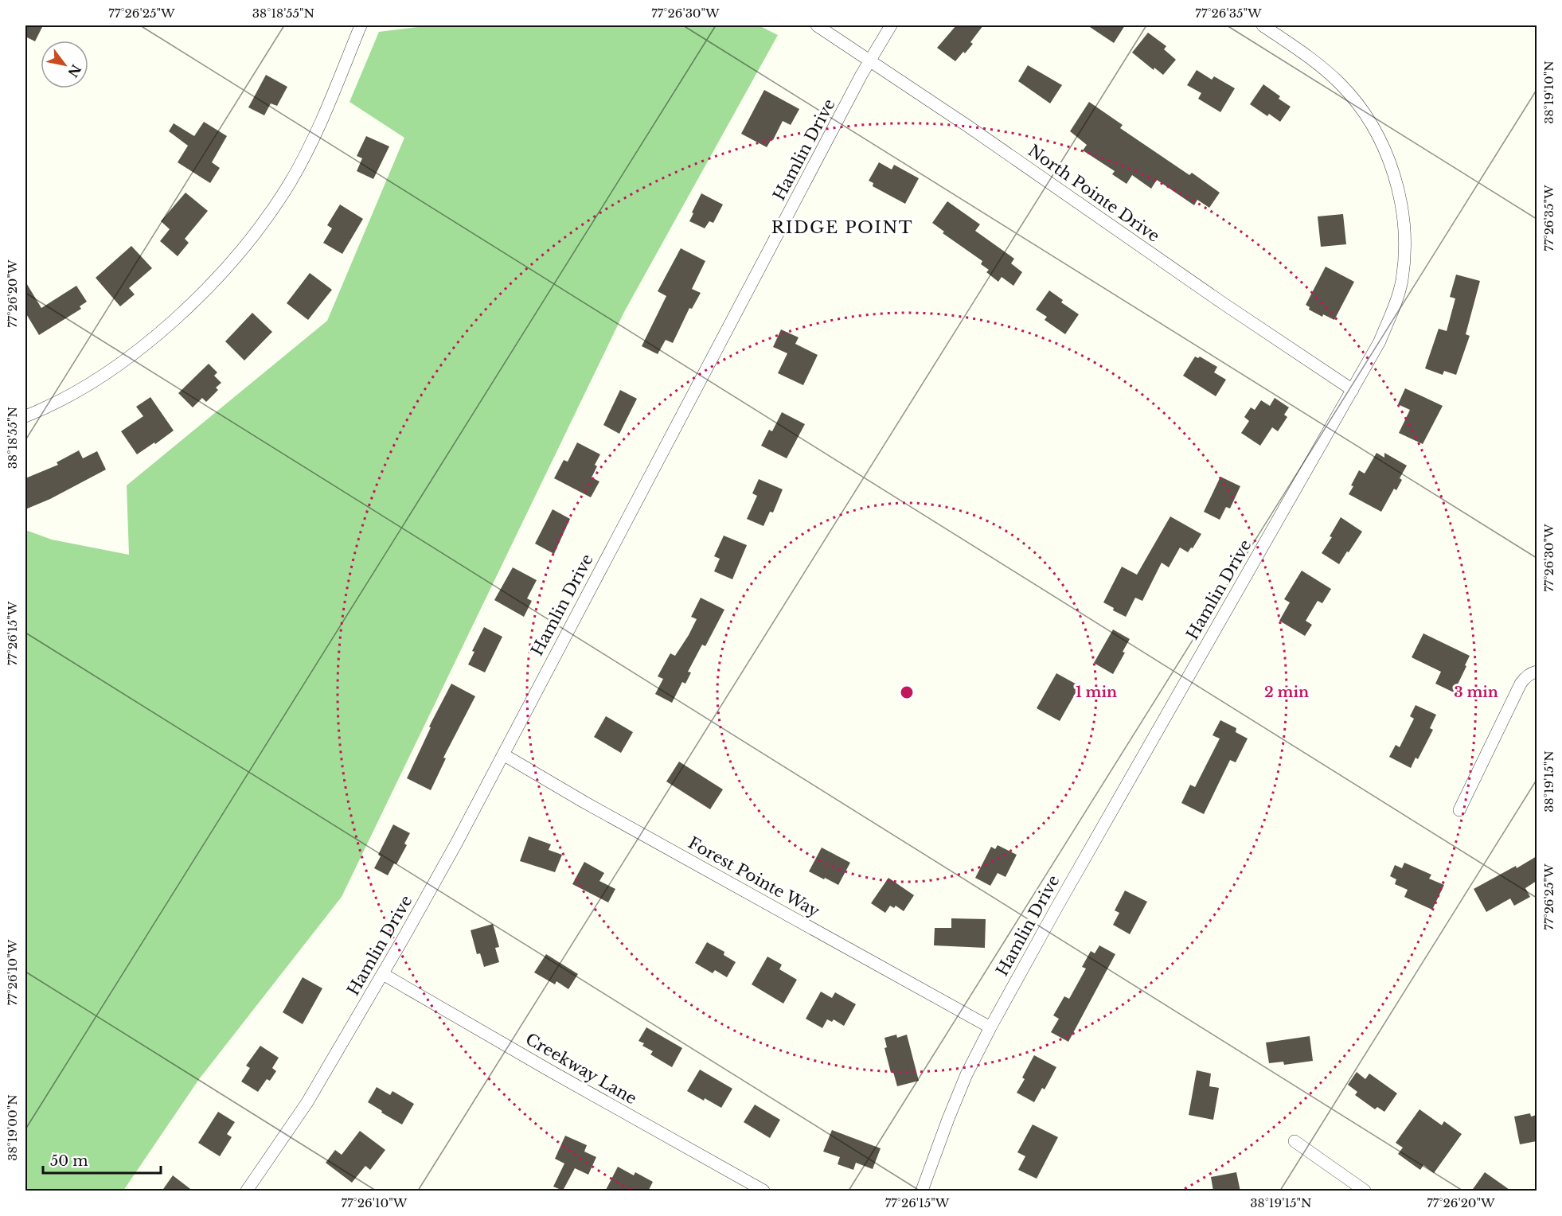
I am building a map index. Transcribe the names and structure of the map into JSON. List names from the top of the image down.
{
  "streets": {
    "street": [
      "Hamlin Drive",
      "North Pointe Drive",
      "Forest Pointe Way",
      "Creekway Lane"
    ]
  },
  "crossings": [
    ["Hamlin Drive", "North Pointe Drive"],
    ["Hamlin Drive", "Forest Pointe Way"],
    ["Hamlin Drive", "Creekway Lane"]
  ],
  "districts": ["RIDGE POINT"],
  "scale_bar": "50 m",
  "north": "bottom right",
  "coordinates": [
    "77°26'25\"W",
    "38°18'55\"N",
    "77°26'30\"W",
    "77°26'35\"W",
    "38°19'10\"N",
    "77°26'20\"W",
    "77°26'15\"W",
    "38°19'15\"N",
    "77°26'10\"W",
    "38°19'00\"N"
  ],
  "rings": ["1 min", "2 min", "3 min"]
}
